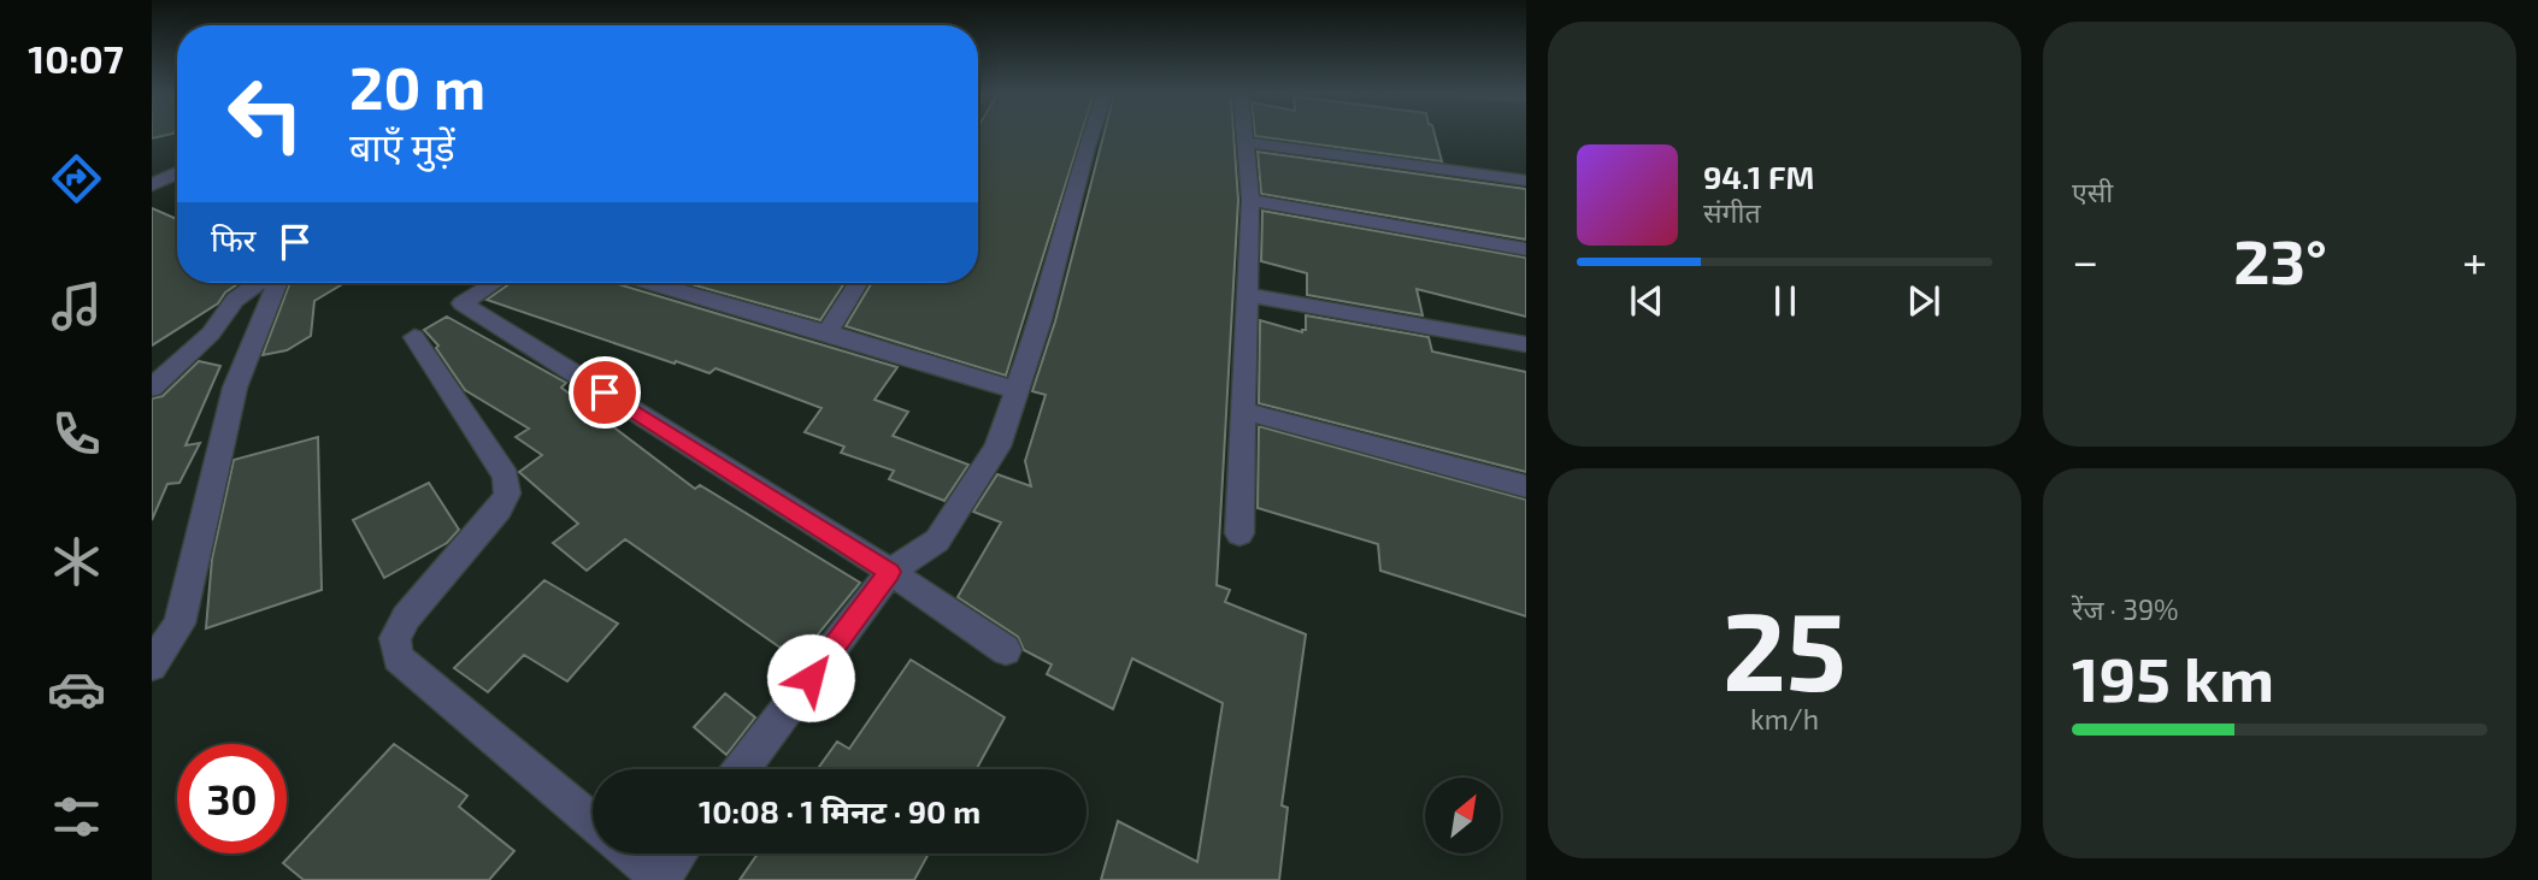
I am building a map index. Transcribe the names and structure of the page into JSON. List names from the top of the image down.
{
  "north": "top right",
  "page": {
    "tabs": "10:07",
    "tile": [
      "एसी",
      ["25", "km/h"],
      ["रेंज · 39%", "195 km"]
    ],
    "turn": ["20 m", "बाएँ मुड़ें"],
    "song": ["94.1 FM", "संगीत"],
    "then": "फिर",
    "heat": ["−", "23°", "+"],
    "limit": "30",
    "trip": "10:08 · 1 मिनट · 90 m"
  }
}
